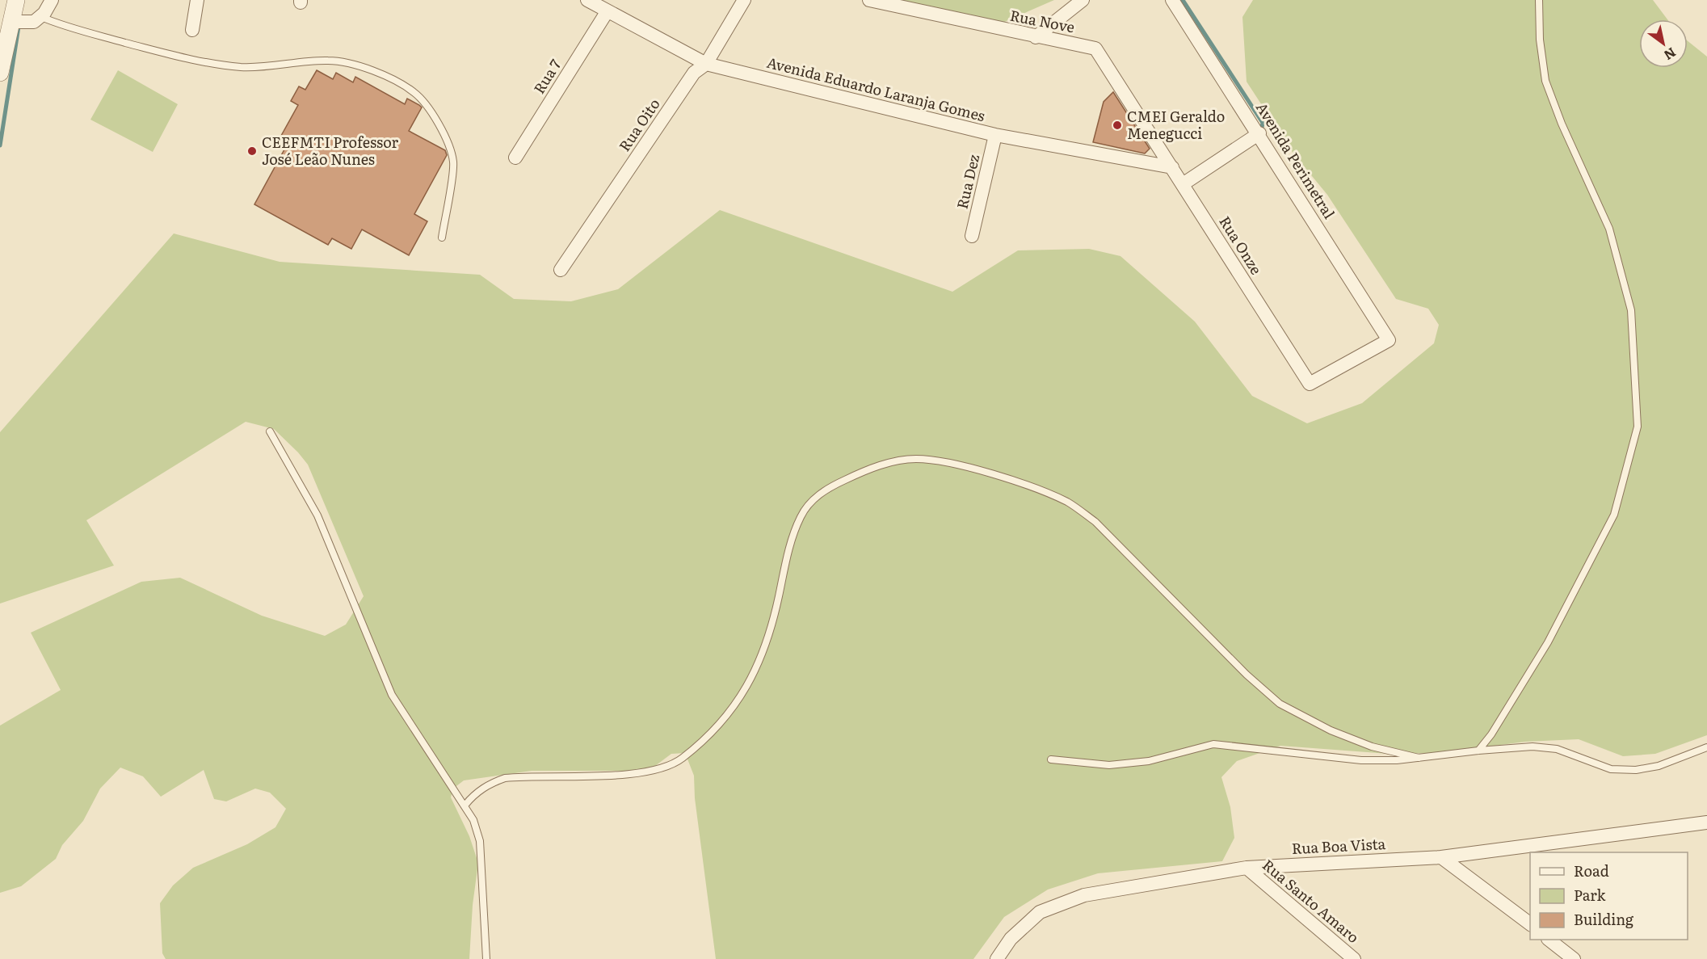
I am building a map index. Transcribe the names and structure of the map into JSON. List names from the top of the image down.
{
  "streets": {
    "street": [
      "Rua Nove",
      "Rua 7",
      "Avenida Eduardo Laranja Gomes",
      "Rua Oito",
      "Avenida Perimetral",
      "Rua Dez",
      "Rua Onze",
      "Rua Boa Vista",
      "Rua Santo Amaro"
    ]
  },
  "crossings": [
    ["Rua Nove", "Rua Onze"],
    ["Rua 7", "Avenida Eduardo Laranja Gomes"],
    ["Avenida Eduardo Laranja Gomes", "Rua Oito"],
    ["Avenida Eduardo Laranja Gomes", "Rua Dez"],
    ["Avenida Eduardo Laranja Gomes", "Rua Onze"],
    ["Avenida Perimetral", "Rua Onze"],
    ["Rua Boa Vista", "Rua Santo Amaro"]
  ],
  "places": ["CMEI Geraldo Menegucci", "CEEFMTI Professor José Leão Nunes"],
  "legend": ["Road", "Park", "Building"],
  "north": "bottom right"
}
